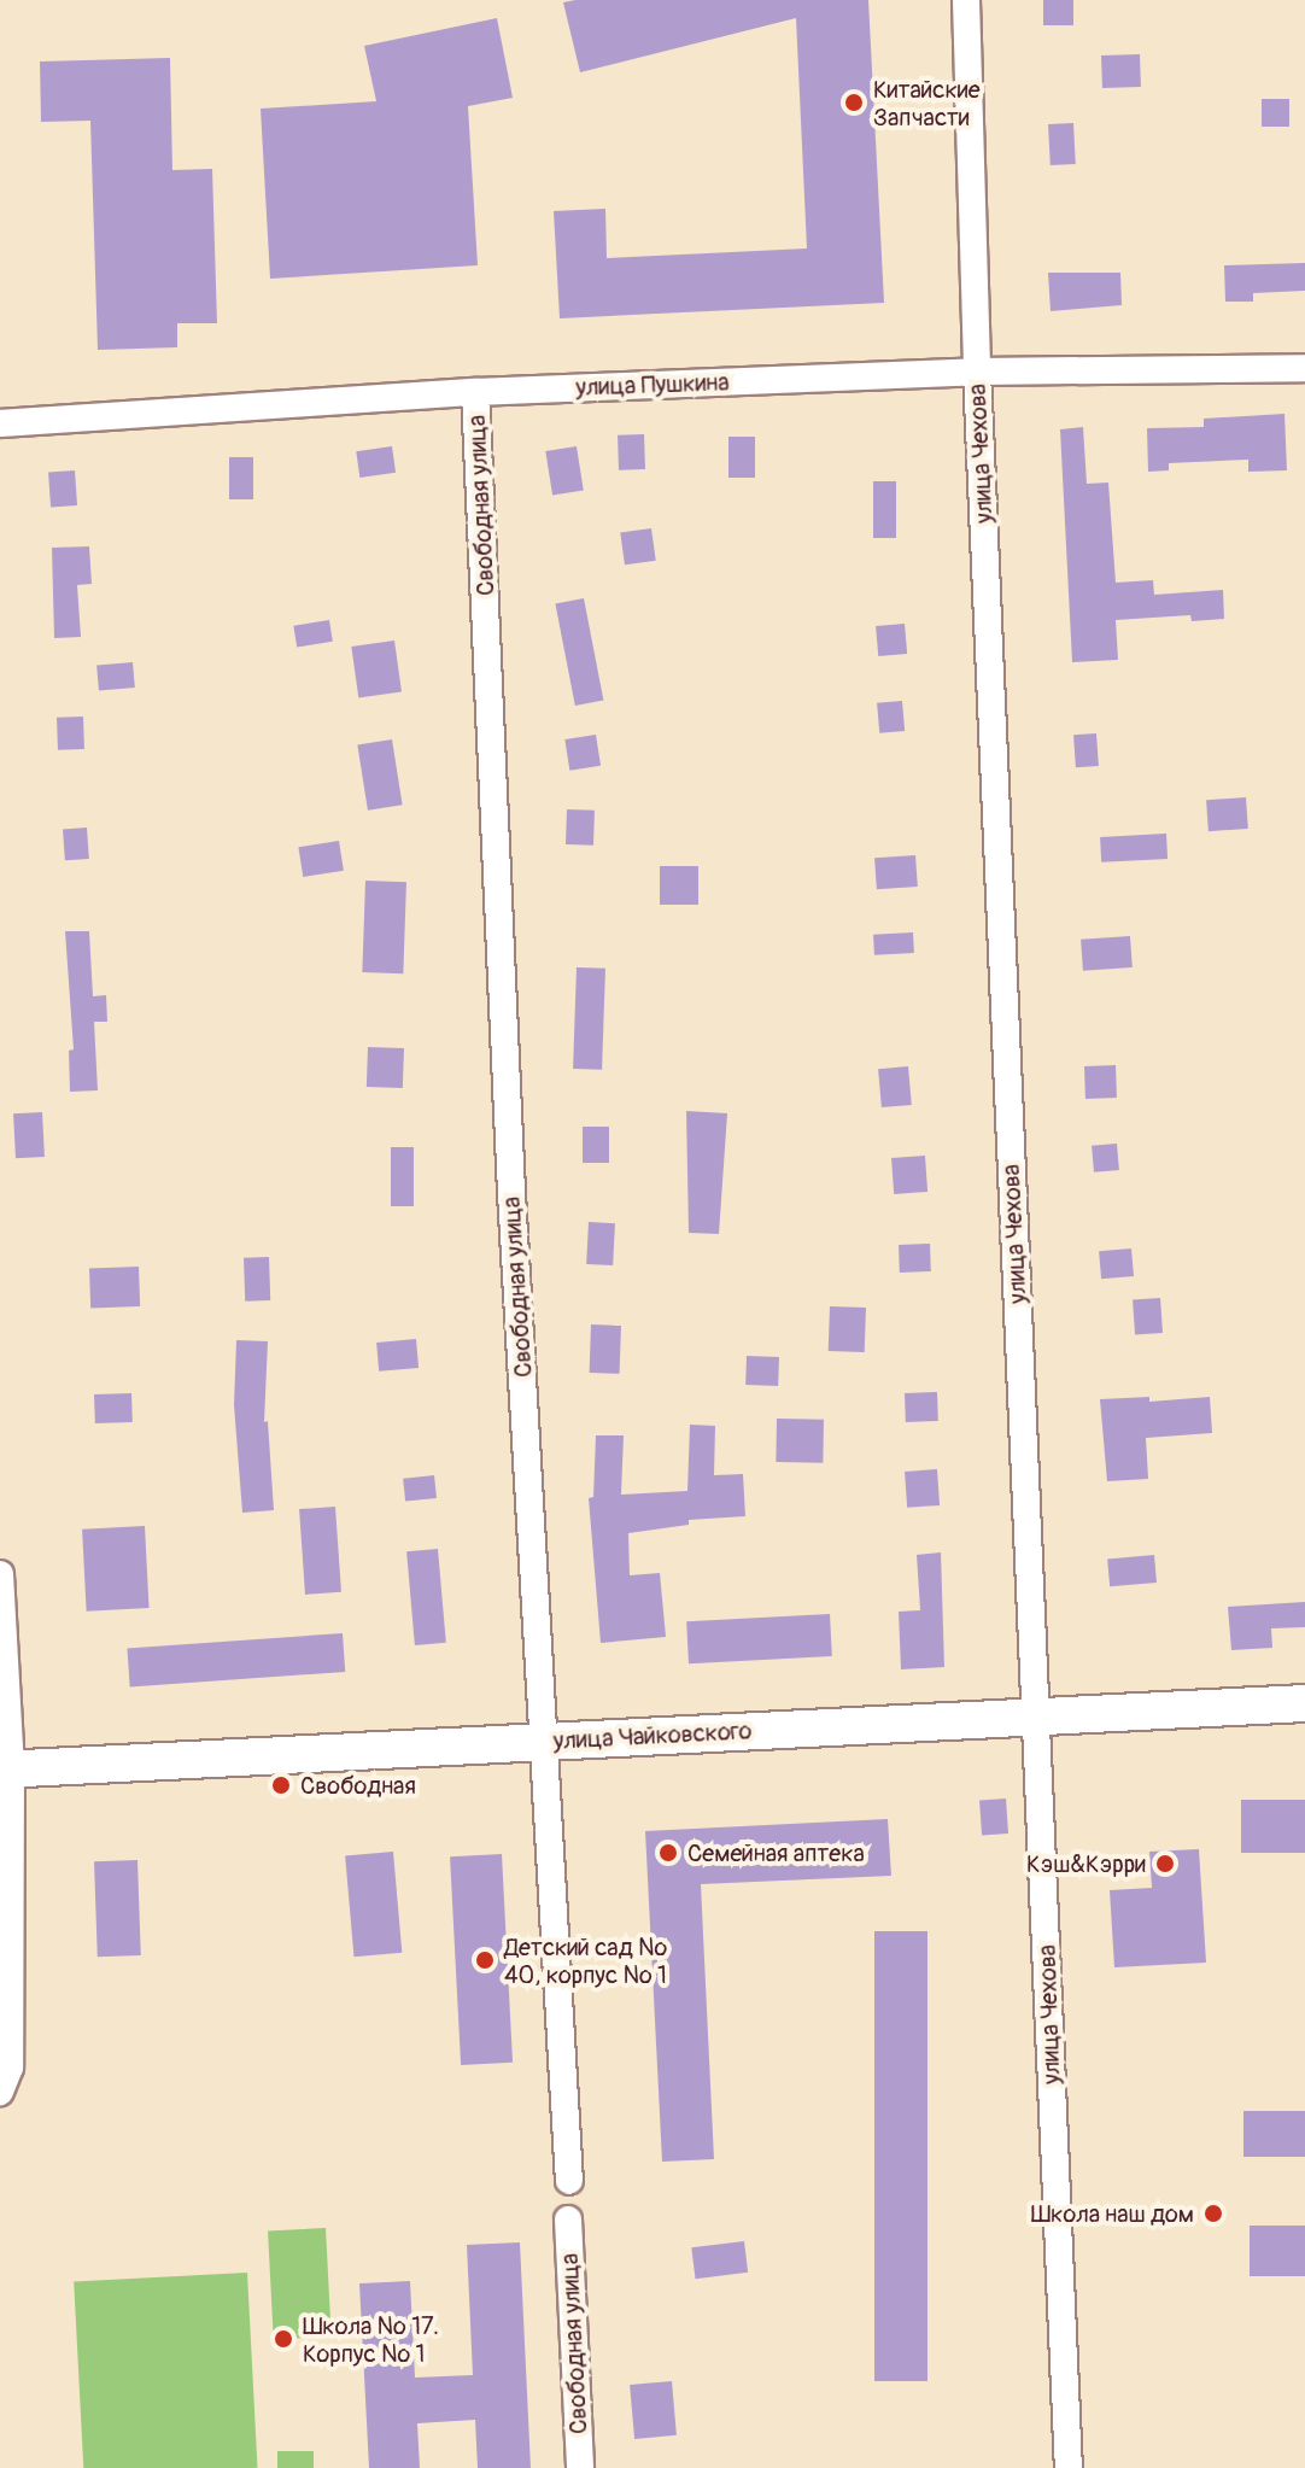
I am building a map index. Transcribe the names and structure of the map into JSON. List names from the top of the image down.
{
  "streets": {
    "main road": ["улица Чайковского"],
    "street": ["улица Пушкина", "улица Чехова", "Свободная улица"]
  },
  "crossings": [
    ["улица Пушкина", "улица Чехова"],
    ["улица Пушкина", "Свободная улица"],
    ["улица Чехова", "улица Чайковского"],
    ["Свободная улица", "улица Чайковского"]
  ],
  "places": [
    "Китайские Запчасти",
    "Свободная",
    "Семейная аптека",
    "Кэш&Кэрри",
    "Детский сад № 40, корпус № 1",
    "Школа наш дом",
    "Школа № 17. Корпус № 1"
  ]
}
